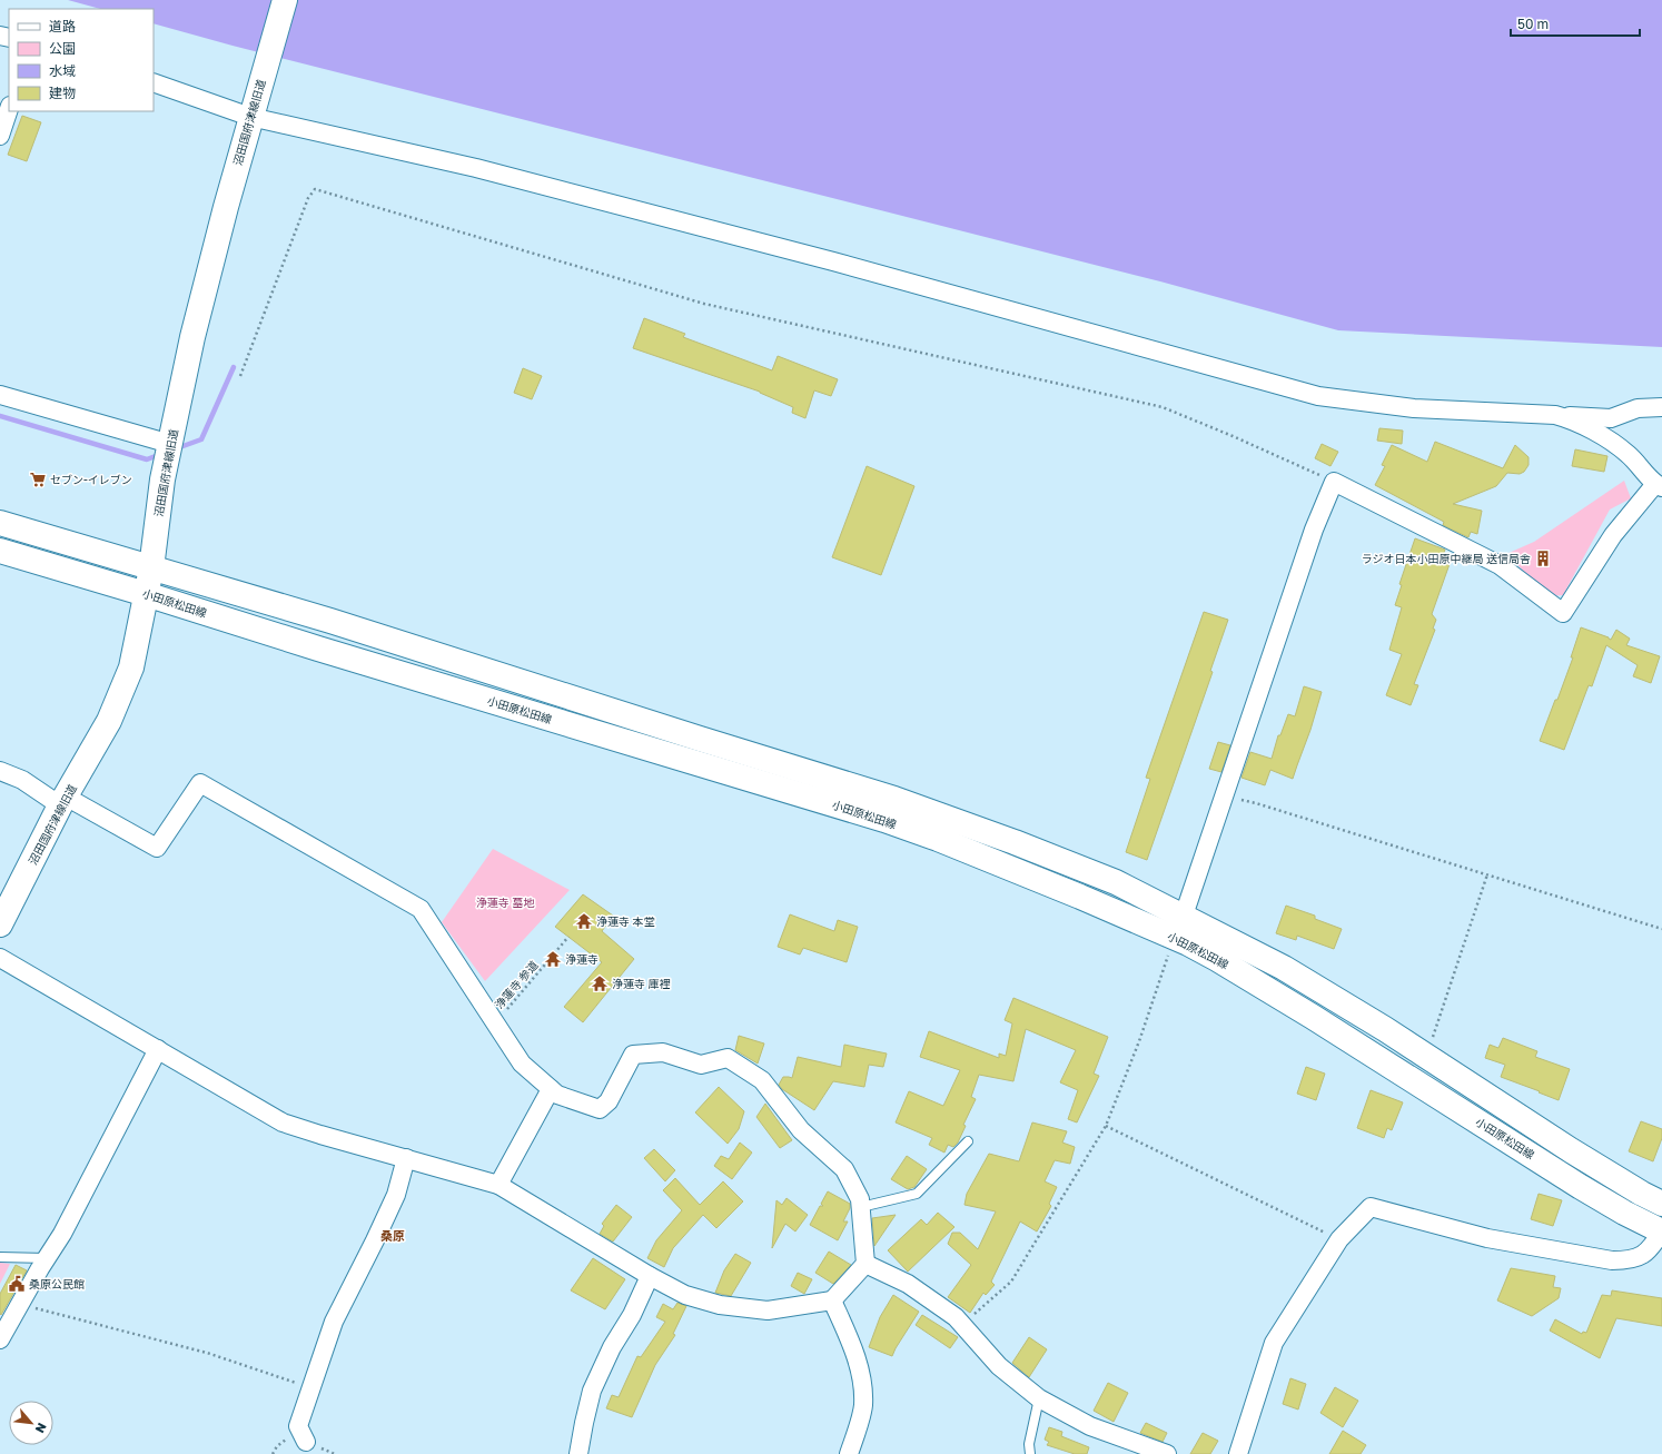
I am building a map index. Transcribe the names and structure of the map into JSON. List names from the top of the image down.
{
  "streets": {
    "main road": ["沼田国府津線旧道", "小田原松田線"],
    "path": ["浄蓮寺 参道"]
  },
  "crossings": [
    ["沼田国府津線旧道", "小田原松田線"]
  ],
  "districts": ["桑原"],
  "parks": ["浄蓮寺 墓地"],
  "places": {
    "supermarket": ["セブン-イレブン"],
    "building": ["ラジオ日本小田原中継局 送信局舎"],
    "temple": ["浄蓮寺 本堂", "浄蓮寺", "浄蓮寺 庫裡"],
    "public building": ["桑原公民館"]
  },
  "legend": [
    "道路",
    "公園",
    "水域",
    "建物"
  ],
  "scale_bar": "50 m",
  "north": "bottom right"
}
